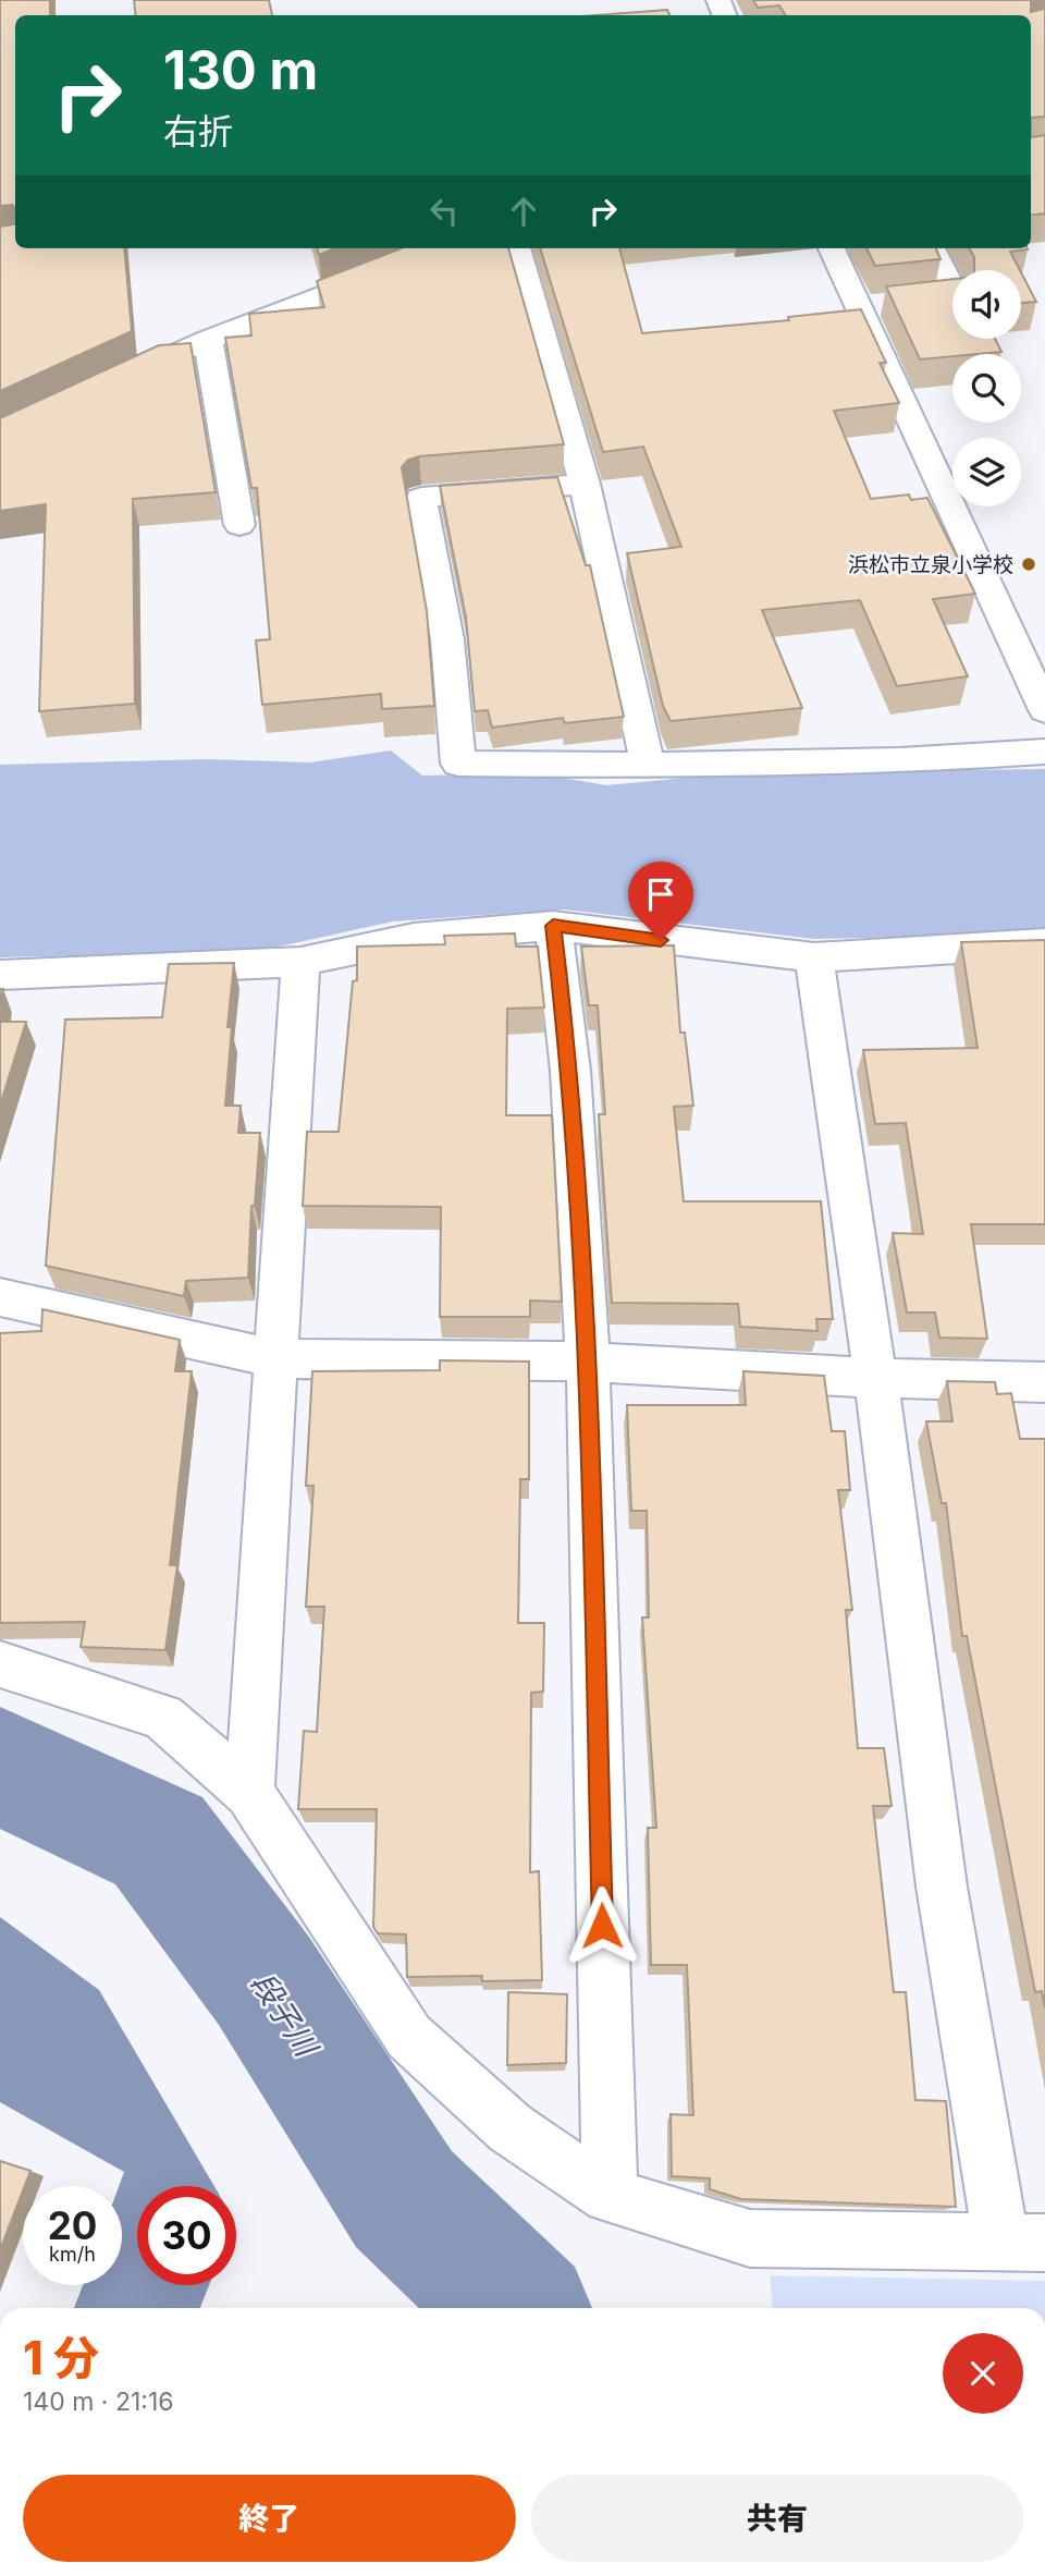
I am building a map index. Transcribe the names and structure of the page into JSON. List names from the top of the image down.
{
  "water": ["段子川"],
  "places": ["浜松市立泉小学校"],
  "page": {
    "turn": ["130 m", "右折"],
    "speed": "20 km/h",
    "limit": "30",
    "heading": ["1 分", "140 m · 21:16"],
    "buttons": ["終了", "共有"]
  }
}
